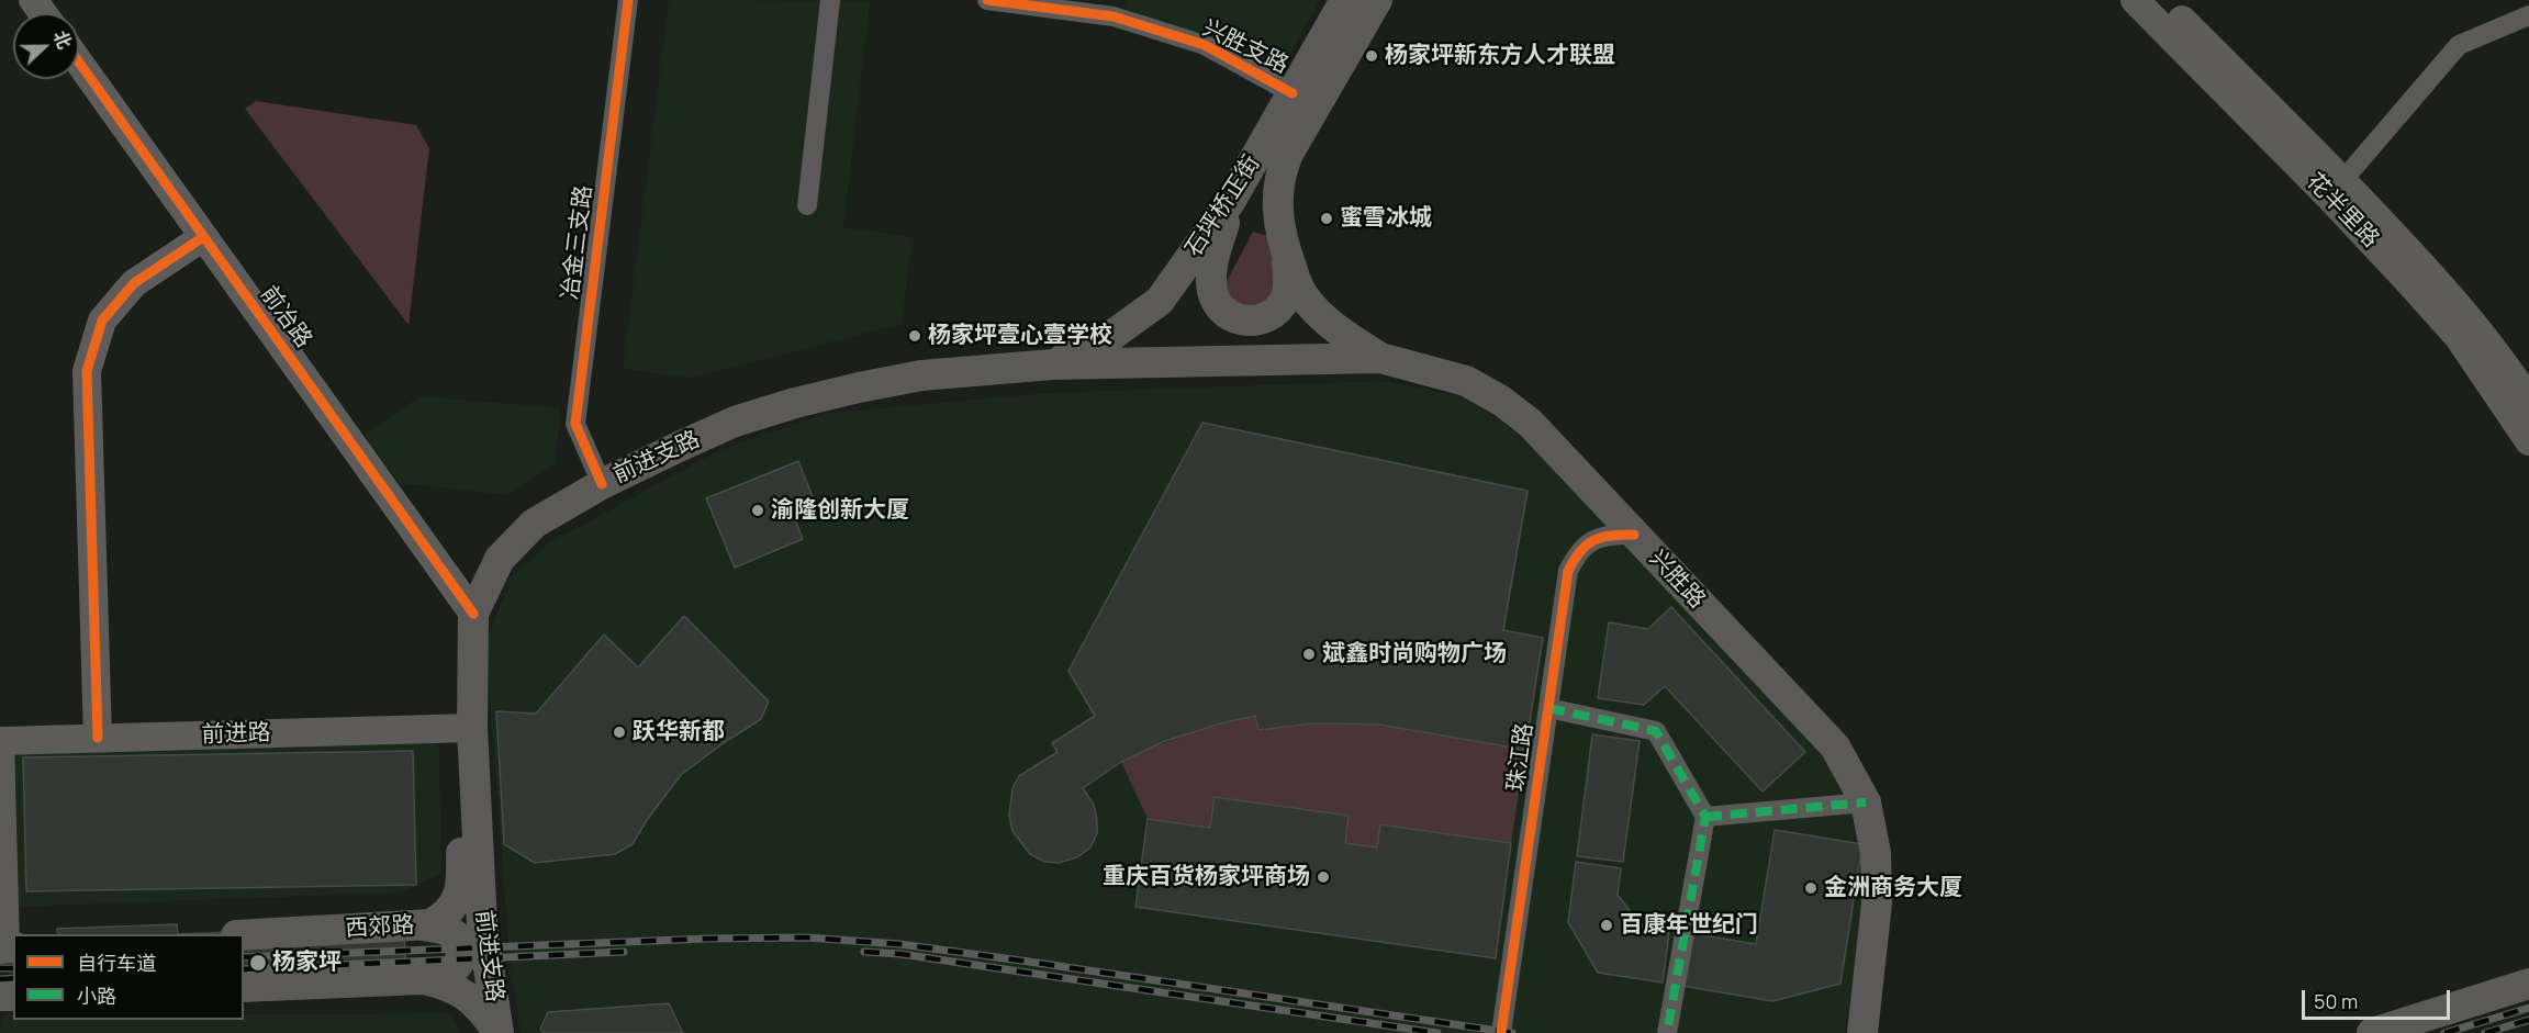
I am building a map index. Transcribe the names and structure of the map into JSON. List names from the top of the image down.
{
  "streets": {
    "main road": [
      "石坪桥正街",
      "前进支路",
      "兴胜路",
      "西郊路"
    ],
    "street": [
      "兴胜支路",
      "花半里路",
      "冶金三支路",
      "前冶路",
      "前进路",
      "珠江路"
    ]
  },
  "crossings": [
    ["兴胜支路", "石坪桥正街"],
    ["石坪桥正街", "前进支路"],
    ["石坪桥正街", "兴胜路"],
    ["冶金三支路", "前进支路"],
    ["前冶路", "前进支路"],
    ["前进支路", "兴胜路"],
    ["前进支路", "前进路"],
    ["前进支路", "西郊路"],
    ["兴胜路", "珠江路"],
    ["前进路", "西郊路"]
  ],
  "places": [
    "杨家坪新东方人才联盟",
    "蜜雪冰城",
    "杨家坪壹心壹学校",
    "渝隆创新大厦",
    "斌鑫时尚购物广场",
    "跃华新都",
    "重庆百货杨家坪商场",
    "金洲商务大厦",
    "百康年世纪门",
    "杨家坪"
  ],
  "legend": ["自行车道", "小路"],
  "scale_bar": "50 m",
  "north": "right"
}
